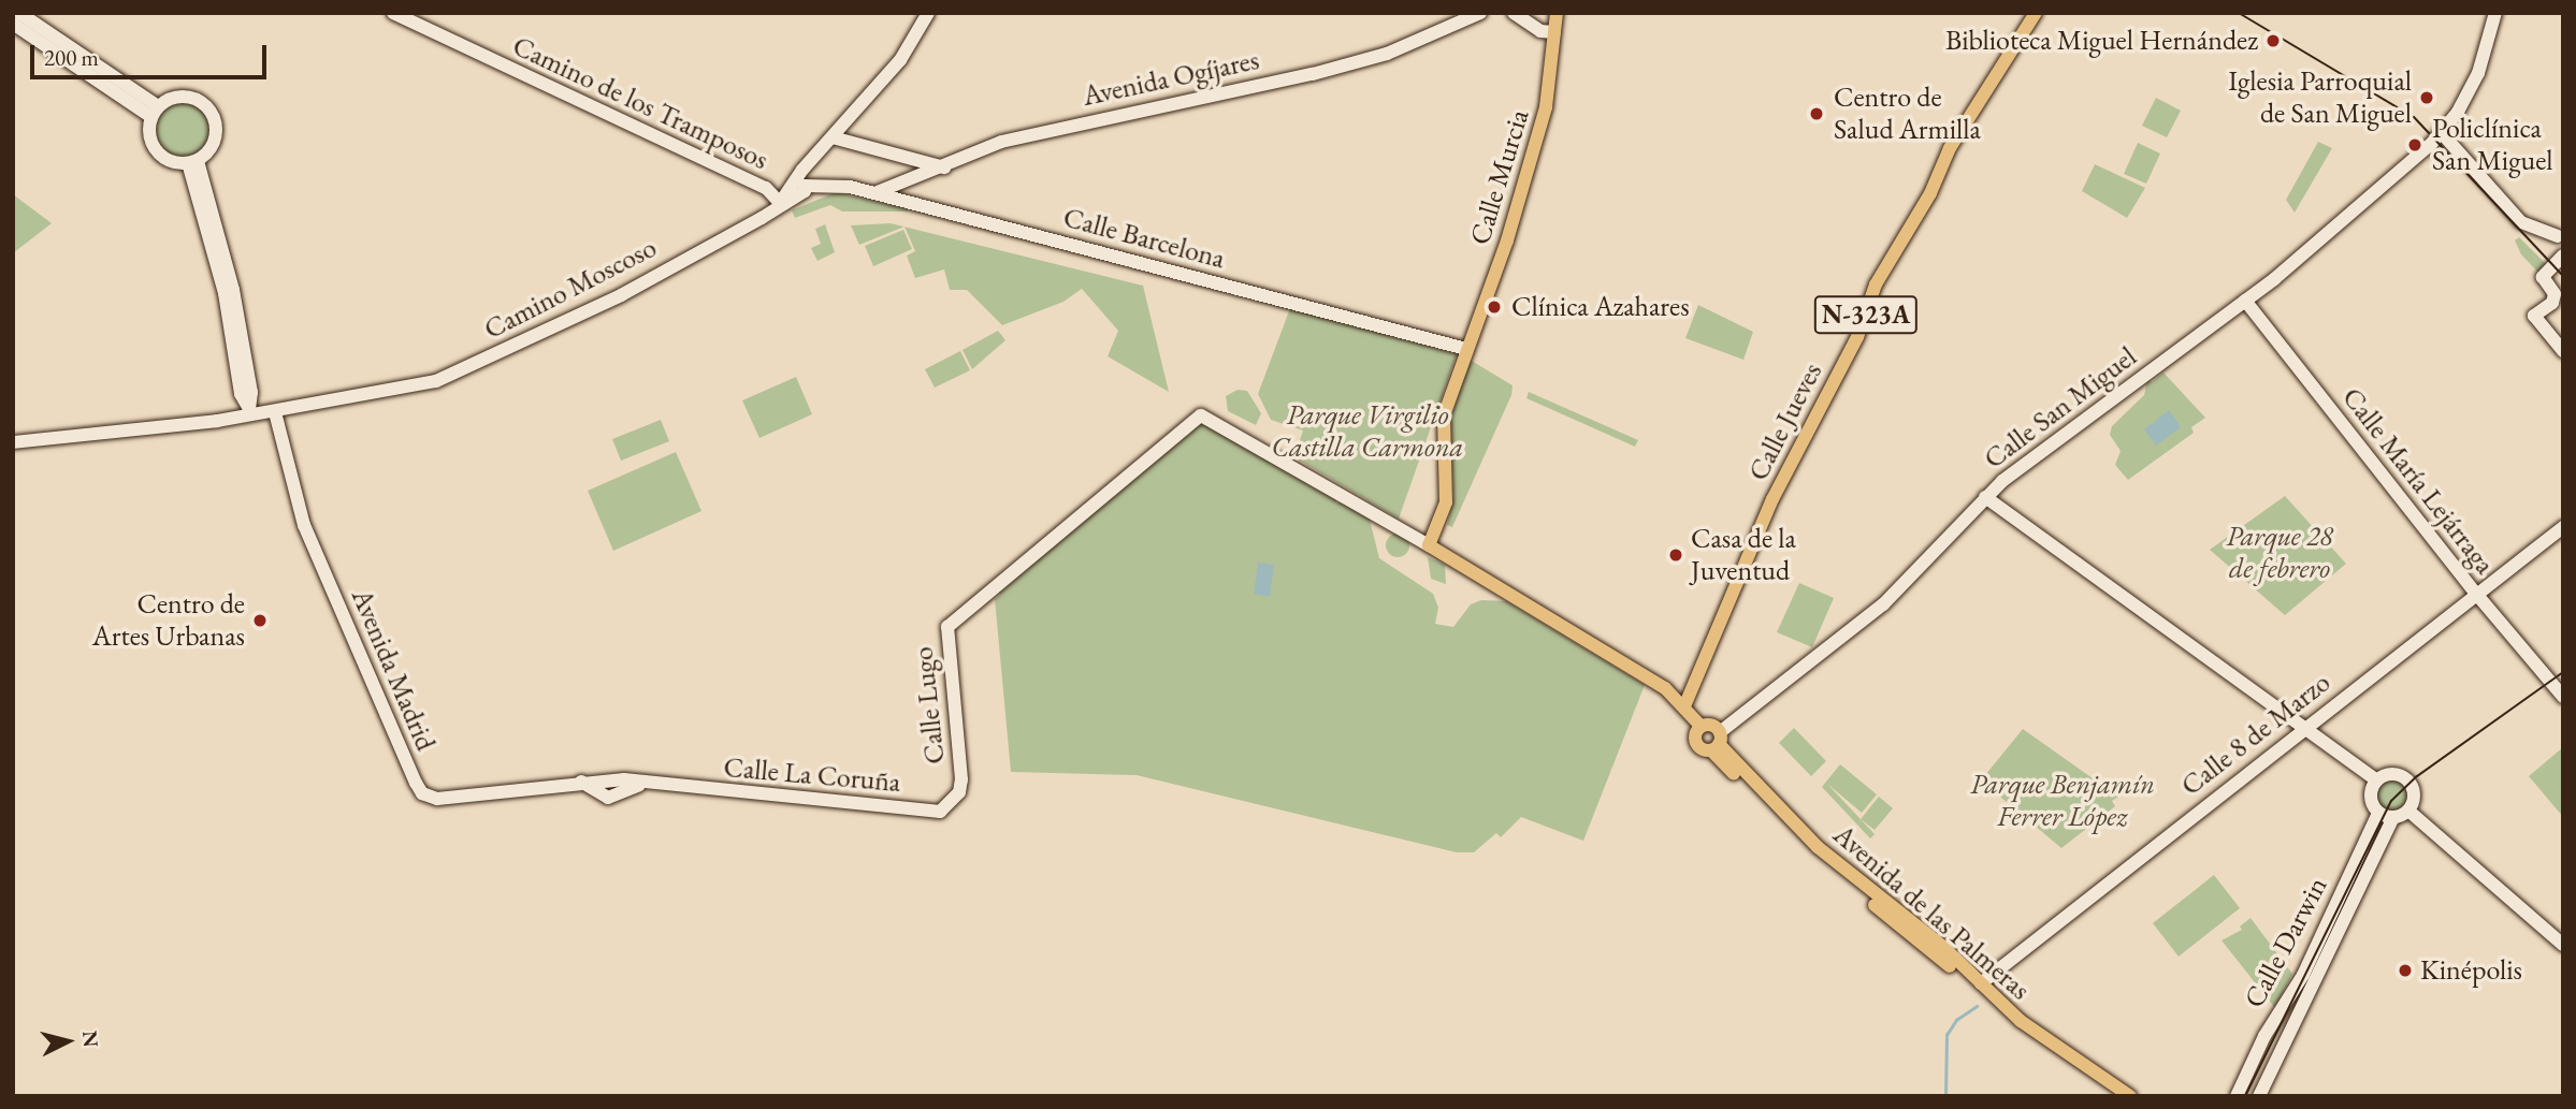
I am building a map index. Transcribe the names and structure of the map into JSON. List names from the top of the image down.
{
  "streets": {
    "main road": [
      "Calle Murcia",
      "N-323A",
      "Calle Jueves",
      "Avenida de las Palmeras"
    ],
    "street": [
      "Avenida Ogíjares",
      "Camino de los Tramposos",
      "Calle Barcelona",
      "Camino Moscoso",
      "Calle San Miguel",
      "Calle María Lejárraga",
      "Avenida Madrid",
      "Calle Lugo",
      "Calle 8 de Marzo",
      "Calle La Coruña",
      "Calle Darwin"
    ]
  },
  "crossings": [
    ["Avenida Ogíjares", "Calle Barcelona"],
    ["Camino de los Tramposos", "Camino Moscoso"],
    ["Calle Murcia", "Calle Barcelona"],
    ["Calle Murcia", "Calle Lugo"],
    ["Calle Barcelona", "Camino Moscoso"],
    ["Camino Moscoso", "Avenida Madrid"],
    ["Calle San Miguel", "Calle María Lejárraga"],
    ["Calle San Miguel", "Avenida de las Palmeras"],
    ["Calle María Lejárraga", "Calle 8 de Marzo"],
    ["Avenida Madrid", "Calle La Coruña"],
    ["Calle Lugo", "Calle La Coruña"],
    ["Calle 8 de Marzo", "Avenida de las Palmeras"]
  ],
  "parks": ["Parque Virgilio Castilla Carmona", "Parque 28 de febrero", "Parque Benjamín Ferrer López"],
  "places": [
    "Biblioteca Miguel Hernández",
    "Iglesia Parroquial de San Miguel",
    "Centro de Salud Armilla",
    "Policlínica San Miguel",
    "Clínica Azahares",
    "Casa de la Juventud",
    "Centro de Artes Urbanas",
    "Kinépolis"
  ],
  "scale_bar": "200 m",
  "north": "right"
}
